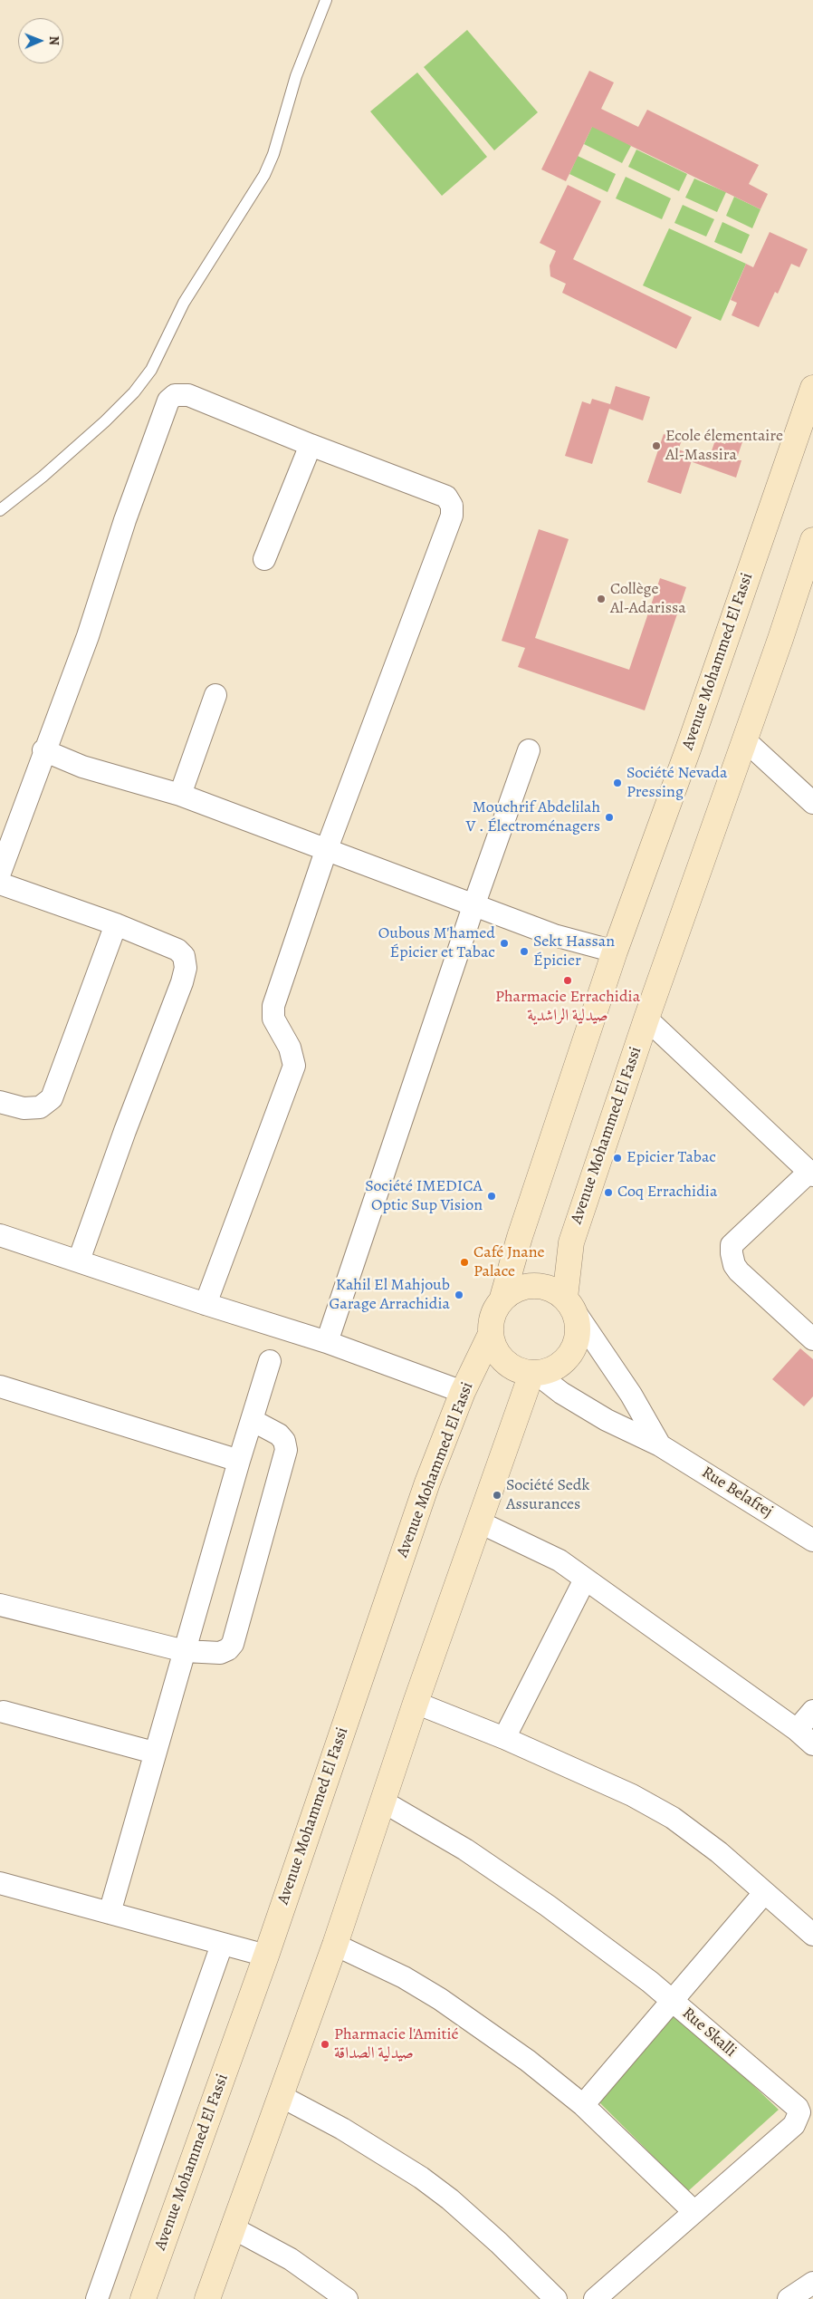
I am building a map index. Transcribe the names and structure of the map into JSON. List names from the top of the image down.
{
  "streets": {
    "main road": ["Avenue Mohammed El Fassi"],
    "street": ["Rue Belafrej", "Rue Skalli"]
  },
  "crossings": [
    ["Avenue Mohammed El Fassi", "Rue Belafrej"]
  ],
  "places": [
    "Ecole élementaire Al-Massira",
    "Collège Al-Adarissa",
    "Société Nevada Pressing",
    "Mouchrif Abdelilah V . Électroménagers",
    "Oubous M'hamed Épicier et Tabac",
    "Sekt Hassan Épicier",
    "Pharmacie Errachidia صيدلية الراشدية",
    "Epicier Tabac",
    "Coq Errachidia",
    "Société IMEDICA Optic Sup Vision",
    "Café Jnane Palace",
    "Kahil El Mahjoub Garage Arrachidia",
    "Société Sedk Assurances",
    "Pharmacie l'Amitié صيدلية الصداقة"
  ],
  "north": "right"
}
